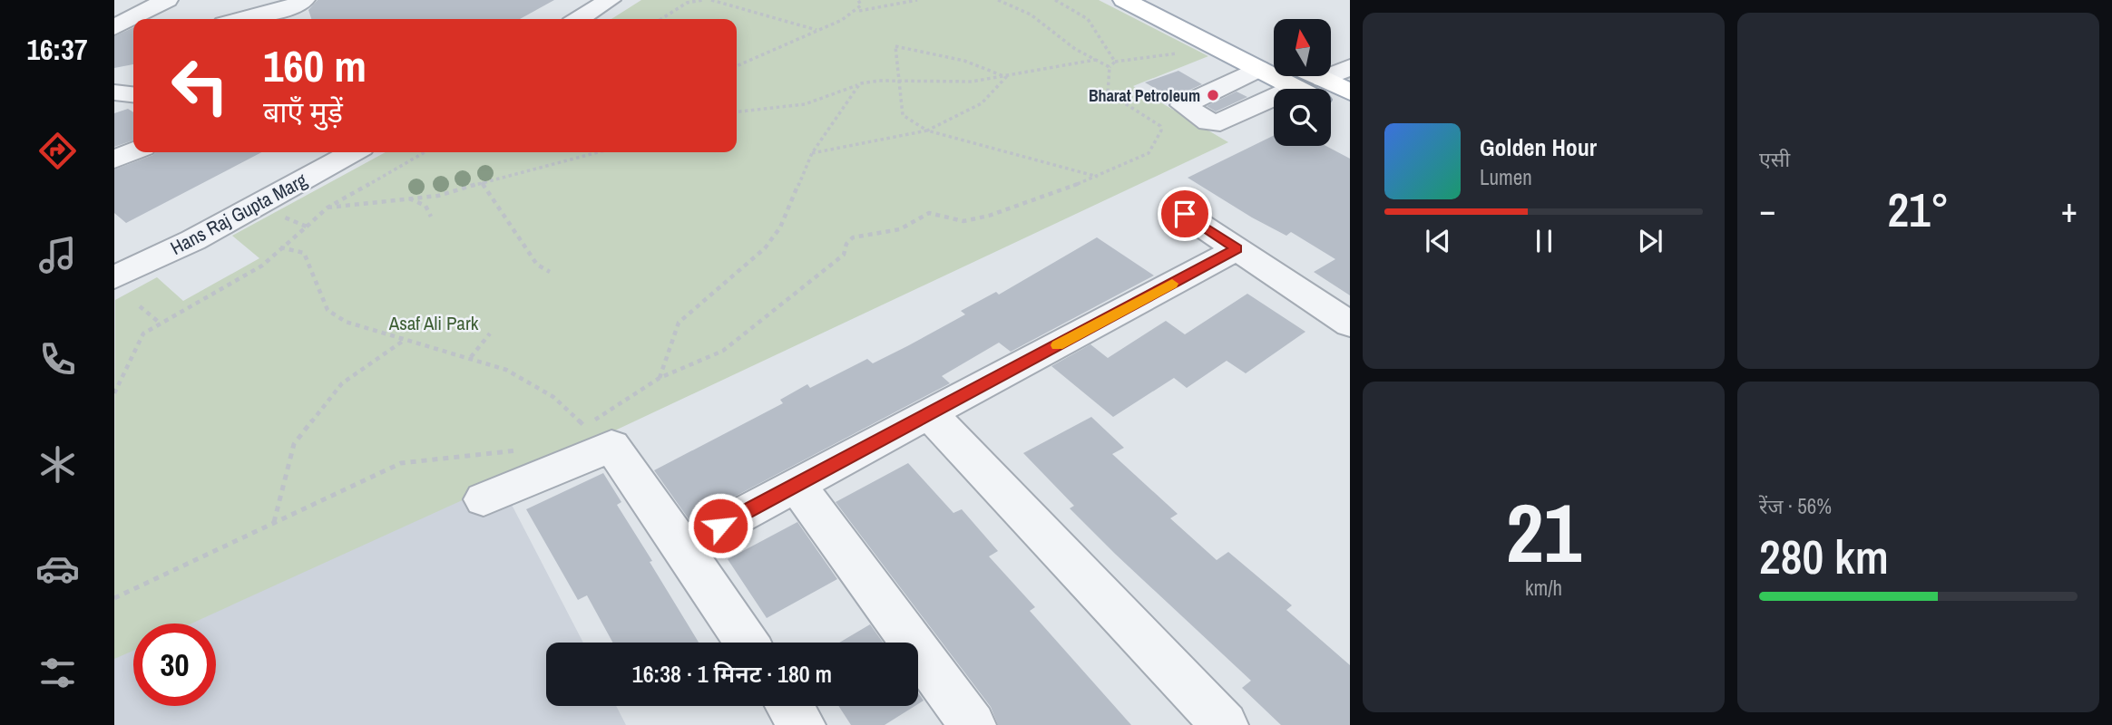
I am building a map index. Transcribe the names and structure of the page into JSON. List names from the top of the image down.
{
  "streets": {
    "street": ["Hans Raj Gupta Marg"]
  },
  "parks": ["Asaf Ali Park"],
  "places": ["Bharat Petroleum"],
  "north": "top",
  "page": {
    "tabs": "16:37",
    "tile": [
      "एसी",
      ["21", "km/h"],
      ["रेंज · 56%", "280 km"]
    ],
    "turn": ["160 m", "बाएँ मुड़ें"],
    "song": ["Golden Hour", "Lumen"],
    "heat": ["−", "21°", "+"],
    "limit": "30",
    "trip": "16:38 · 1 मिनट · 180 m"
  }
}
